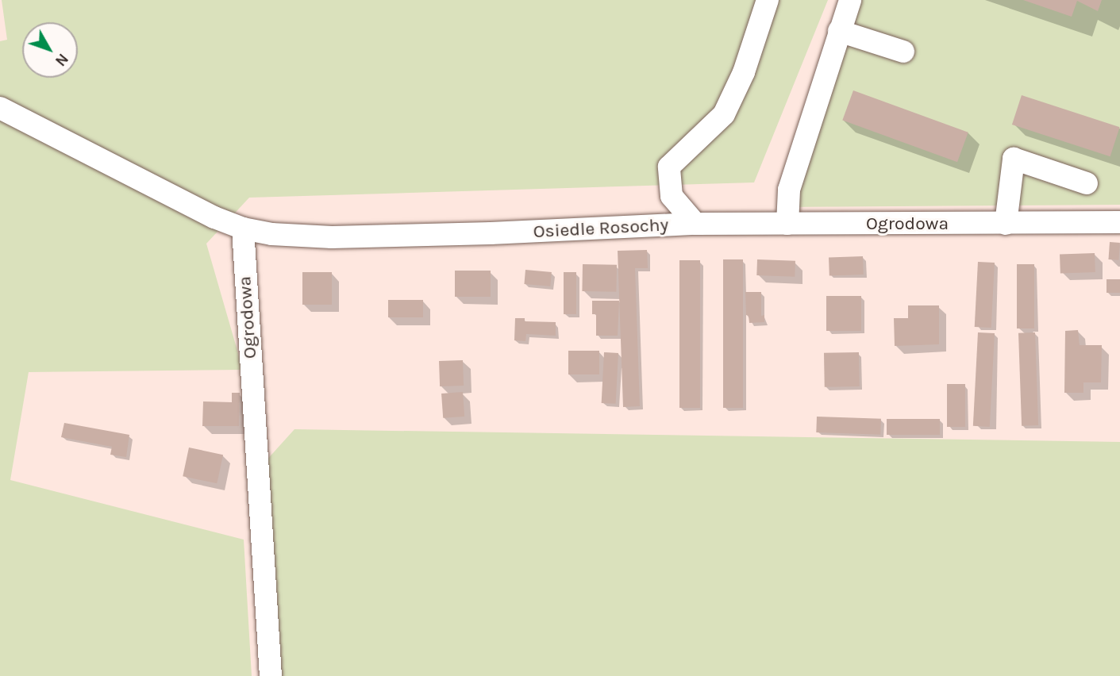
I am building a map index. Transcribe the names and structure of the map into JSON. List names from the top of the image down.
{
  "streets": {
    "street": ["Ogrodowa", "Osiedle Rosochy"]
  },
  "crossings": [
    ["Ogrodowa", "Osiedle Rosochy"]
  ],
  "north": "bottom right"
}
